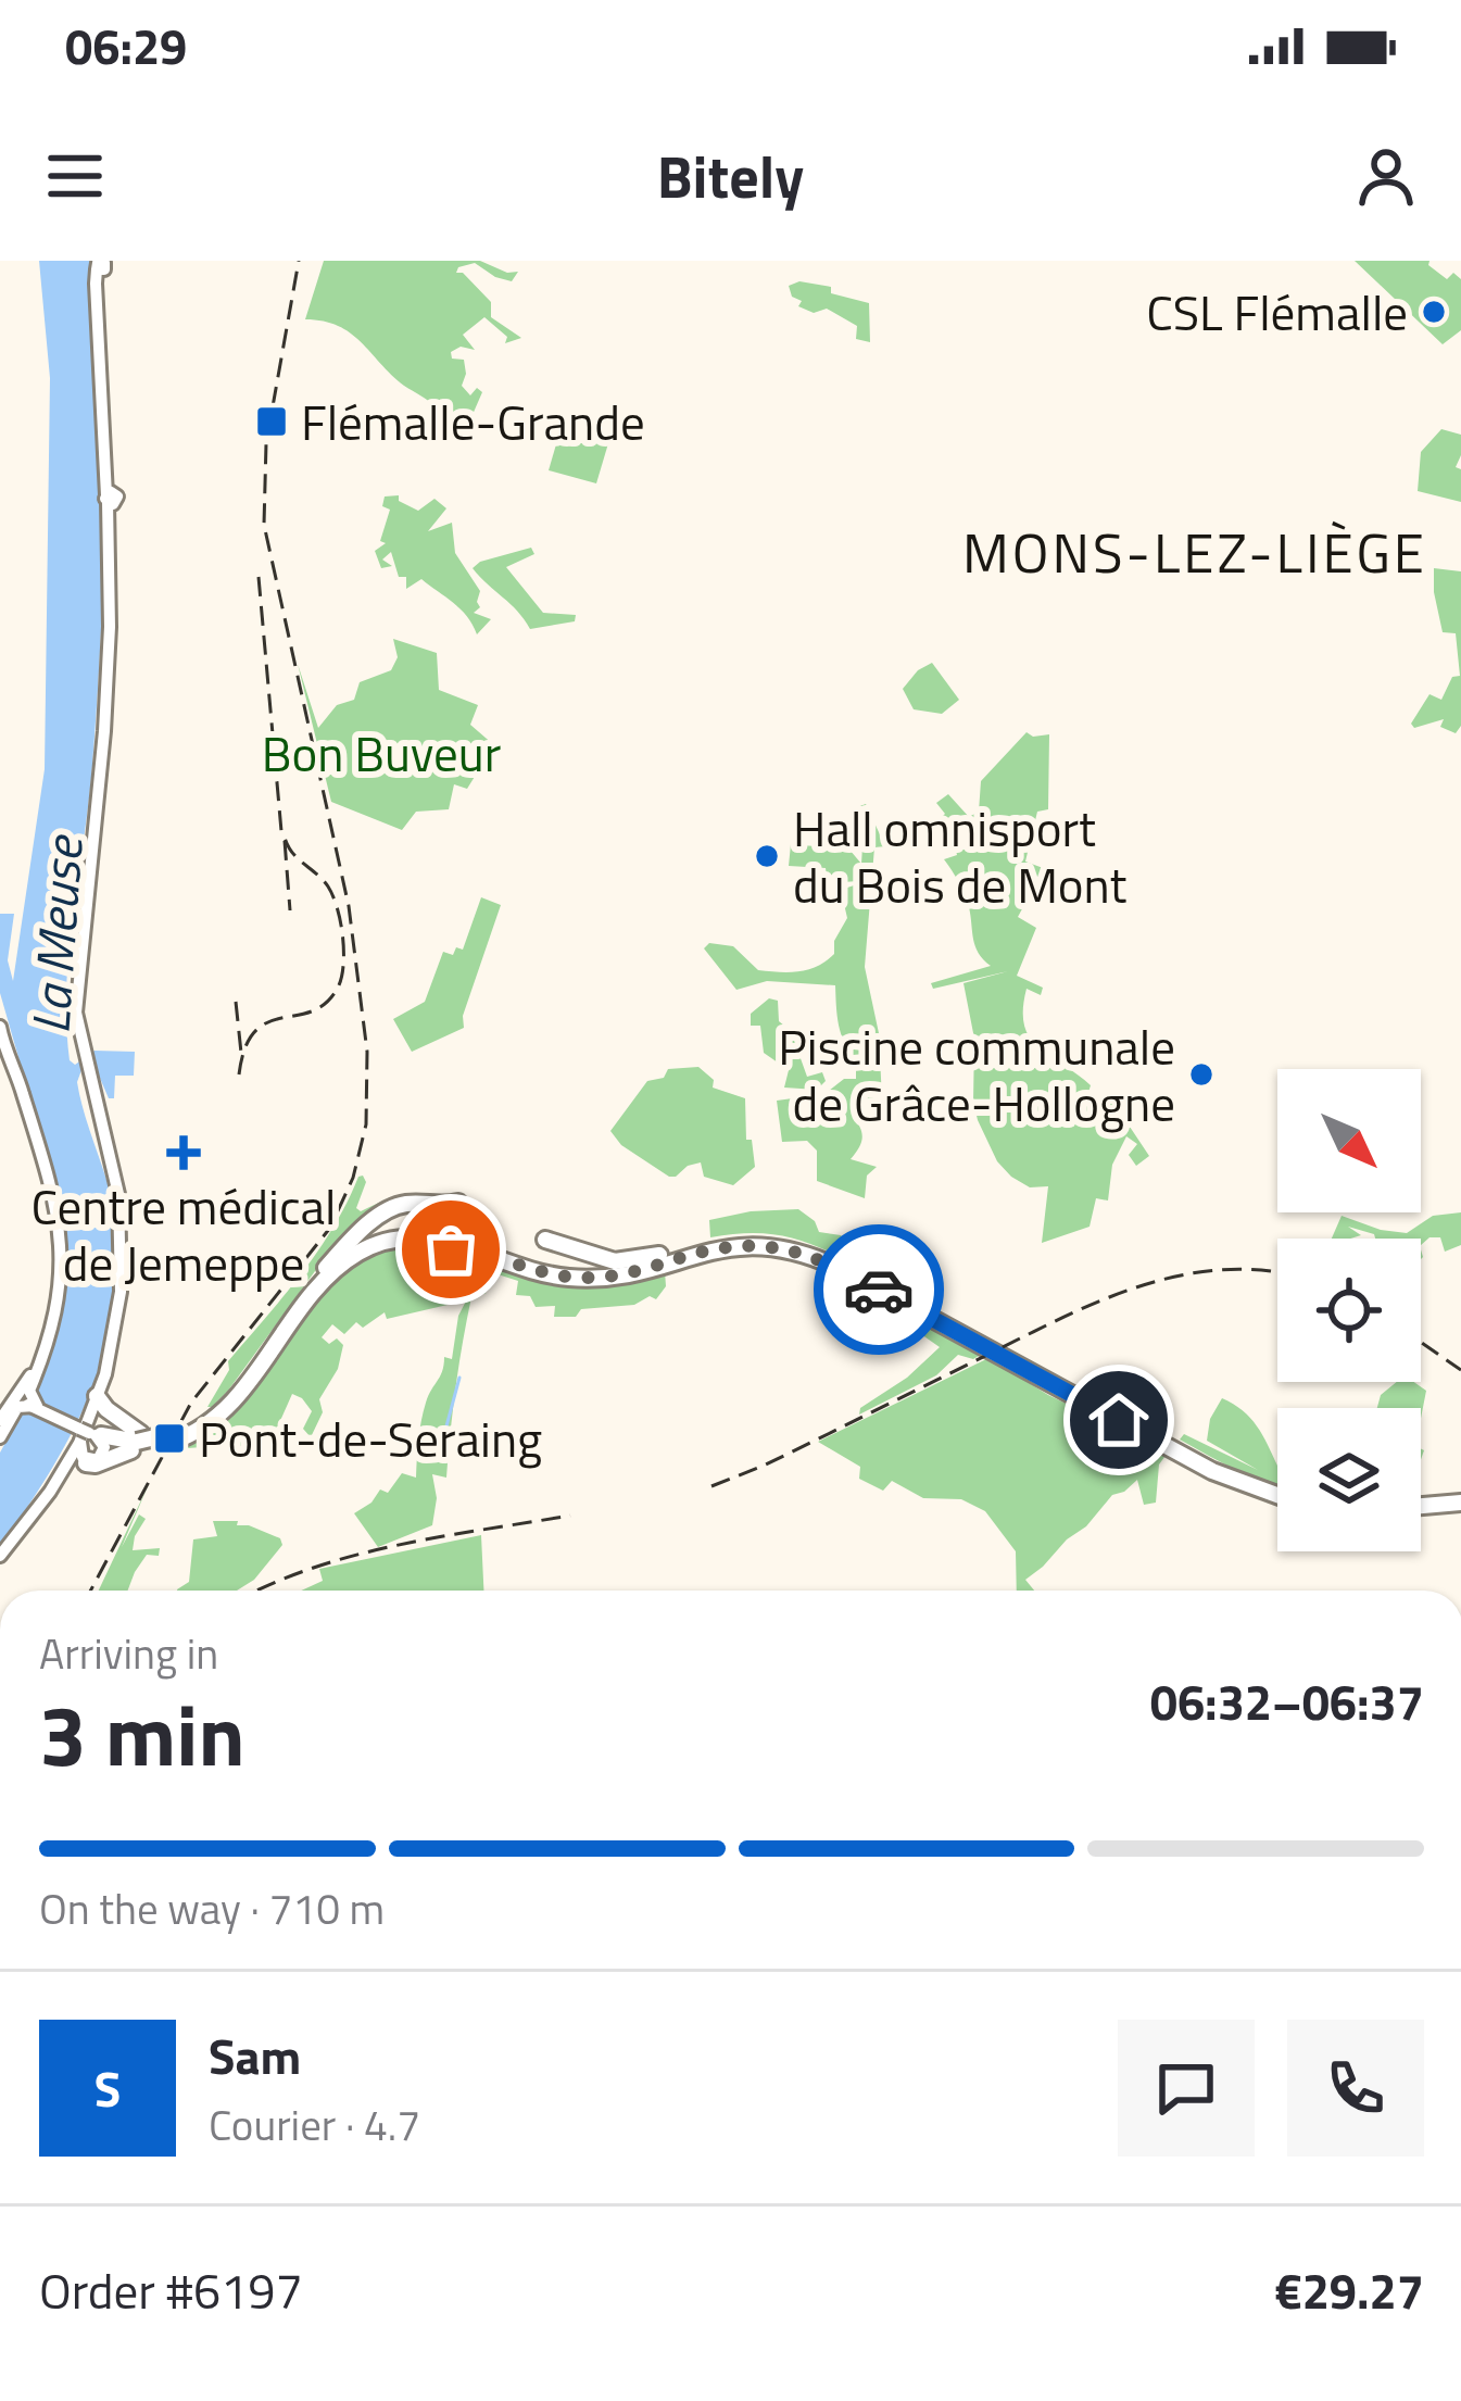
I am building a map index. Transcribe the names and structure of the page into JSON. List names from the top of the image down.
{
  "districts": ["MONS-LEZ-LIÈGE"],
  "water": ["La Meuse"],
  "parks": ["Bon Buveur"],
  "places": {
    "other": ["CSL Flémalle", "Hall omnisport du Bois de Mont", "Piscine communale de Grâce-Hollogne"],
    "transit": ["Flémalle-Grande", "Pont-de-Seraing"],
    "health": ["Centre médical de Jemeppe"]
  },
  "north": "bottom right",
  "page": {
    "status": "06:29",
    "header": "Bitely",
    "heading": ["3 min", "Arriving in", "06:32–06:37"],
    "panel": [
      "Sam",
      "Courier · 4.7",
      "Order #6197",
      "€29.27"
    ],
    "bar": "On the way · 710 m",
    "round": "S"
  }
}
